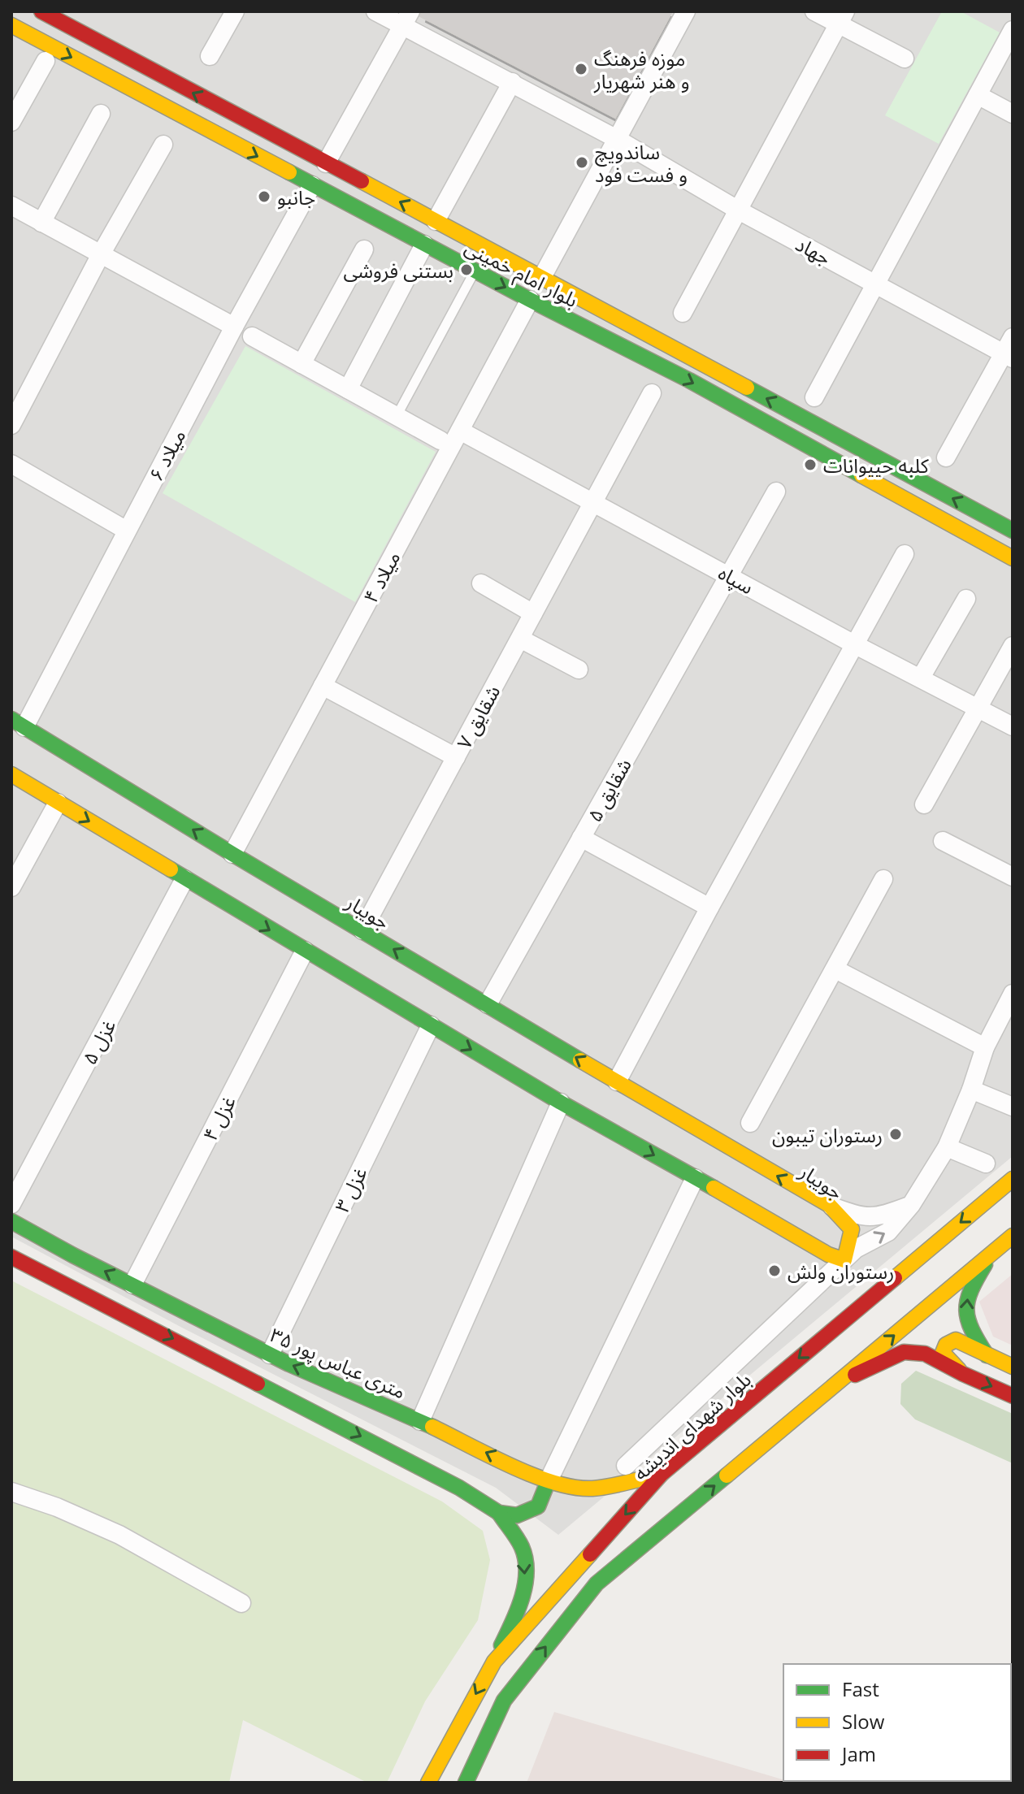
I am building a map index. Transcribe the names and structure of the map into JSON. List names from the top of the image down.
{
  "streets": {
    "street": [
      "جهاد",
      "بلوار امام خمینی",
      "میلاد ۶",
      "میلاد ۴",
      "سپاه",
      "شقایق ۷",
      "شقایق ۵",
      "جویبار",
      "غزل ۵",
      "غزل ۴",
      "غزل ۳",
      "۳۵ متری عباس پور",
      "بلوار شهدای اندیشه"
    ]
  },
  "crossings": [
    ["بلوار امام خمینی", "میلاد ۶"],
    ["بلوار امام خمینی", "میلاد ۴"],
    ["میلاد ۶", "جویبار"],
    ["میلاد ۴", "سپاه"],
    ["میلاد ۴", "جویبار"],
    ["سپاه", "شقایق ۷"],
    ["سپاه", "شقایق ۵"],
    ["شقایق ۷", "جویبار"],
    ["شقایق ۵", "جویبار"],
    ["غزل ۴", "۳۵ متری عباس پور"],
    ["غزل ۳", "۳۵ متری عباس پور"],
    ["۳۵ متری عباس پور", "بلوار شهدای اندیشه"]
  ],
  "places": [
    "موزه فرهنگ و هنر شهریار",
    "ساندویچ و فست فود",
    "جانبو",
    "بستنی فروشی",
    "کلبه حییوانات",
    "رستوران تیبون",
    "رستوران ولش"
  ],
  "legend": ["Fast", "Slow", "Jam"]
}
